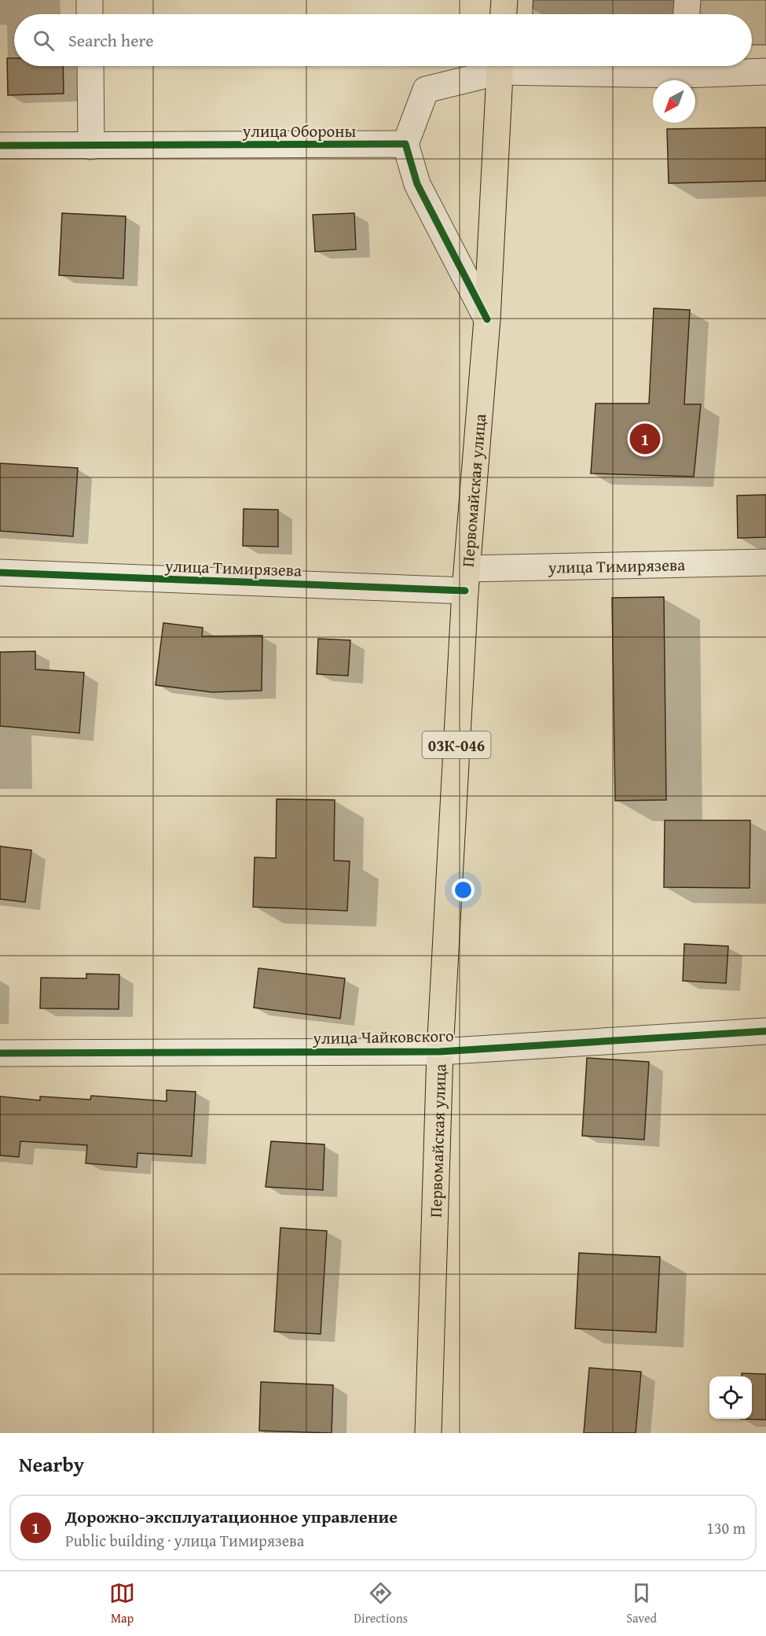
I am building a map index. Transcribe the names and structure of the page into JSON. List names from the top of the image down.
{
  "streets": {
    "main road": ["Первомайская улица", "03К-046"],
    "street": ["улица Обороны", "улица Тимирязева", "улица Чайковского"]
  },
  "crossings": [
    ["Первомайская улица", "улица Тимирязева"],
    ["Первомайская улица", "улица Чайковского"]
  ],
  "north": "bottom left",
  "page": {
    "search": "Search here",
    "pins": "1",
    "heading": "Nearby",
    "list": [
      {
        "mark": "1",
        "name": "Дорожно-эксплуатационное управление",
        "note": "Public building · улица Тимирязева",
        "value": "130 m"
      }
    ],
    "nav": ["Map", "Directions", "Saved"]
  }
}
